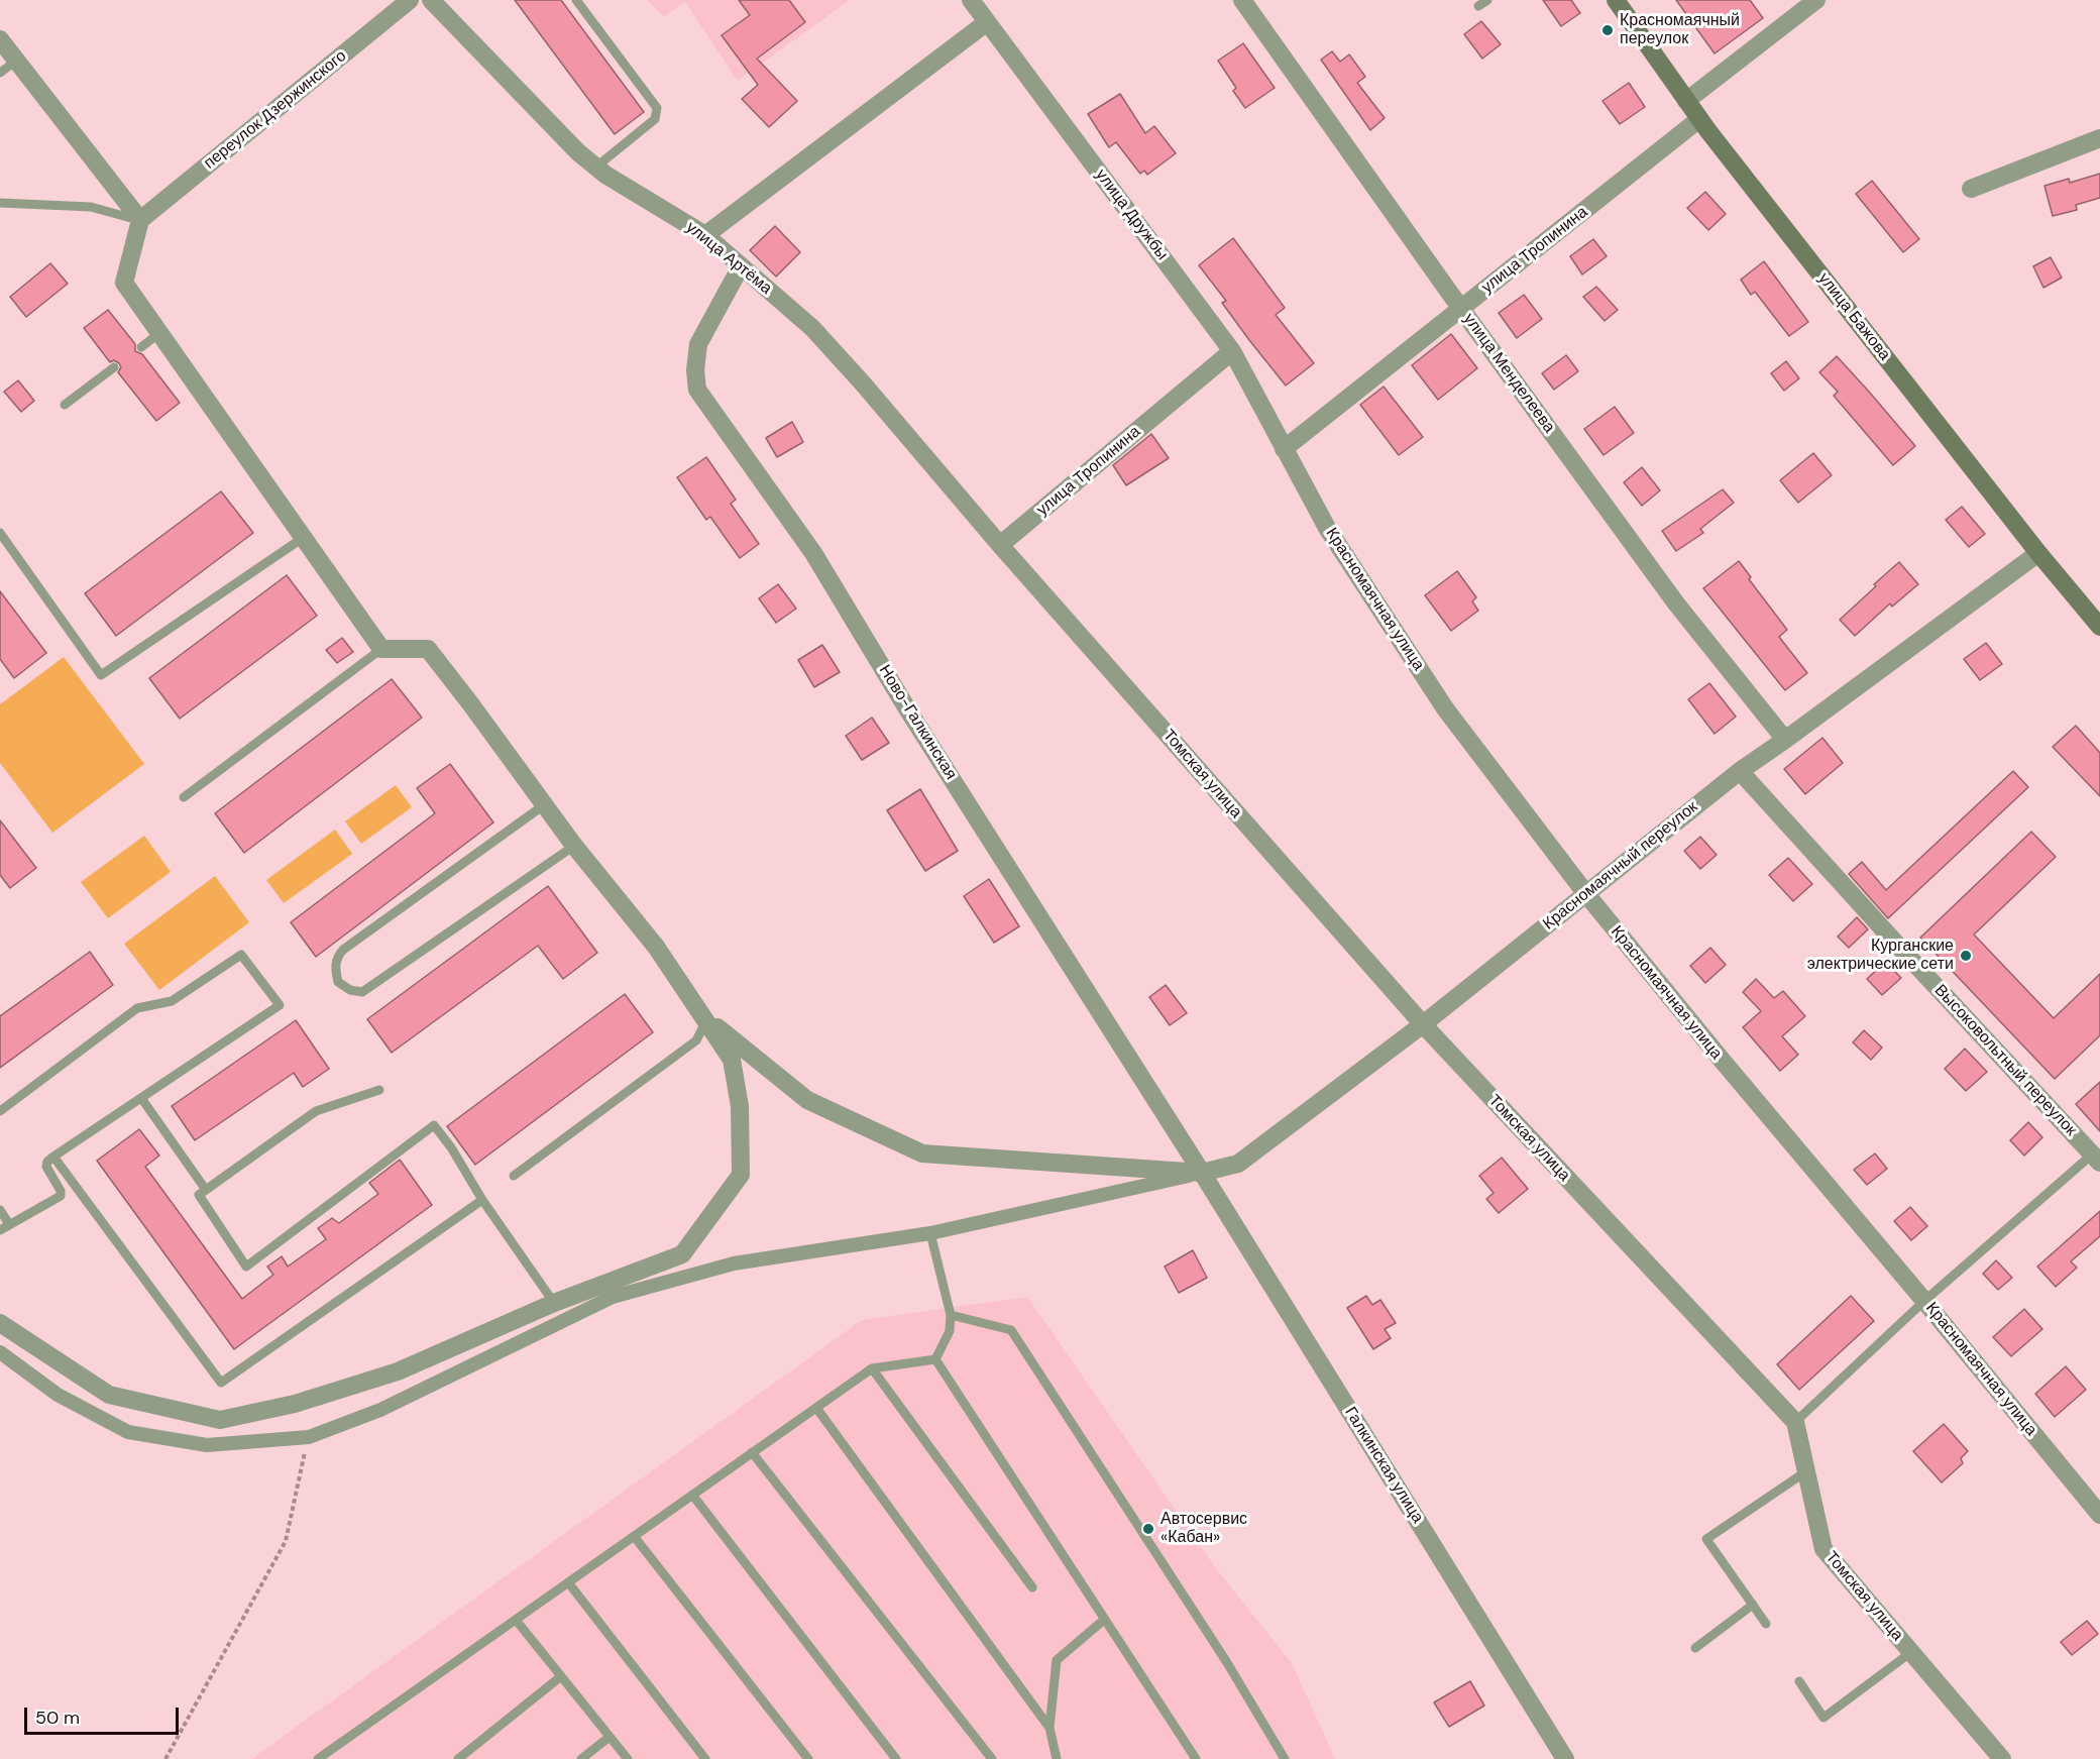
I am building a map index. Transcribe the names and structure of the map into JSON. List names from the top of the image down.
{
  "streets": {
    "main road": ["улица Бажова"],
    "street": [
      "переулок Дзержинского",
      "улица Дружбы",
      "улица Тропинина",
      "улица Артёма",
      "улица Менделеева",
      "Красномаячная улица",
      "Ново-Галкинская",
      "Томская улица",
      "Красномаячный переулок",
      "Высоковольтный переулок",
      "Галкинская улица"
    ]
  },
  "crossings": [
    ["улица Дружбы", "улица Тропинина"],
    ["улица Дружбы", "Красномаячная улица"],
    ["улица Тропинина", "улица Артёма"],
    ["улица Тропинина", "улица Бажова"],
    ["улица Тропинина", "улица Менделеева"],
    ["улица Тропинина", "Красномаячная улица"],
    ["улица Тропинина", "Томская улица"],
    ["улица Артёма", "Ново-Галкинская"],
    ["улица Артёма", "Томская улица"],
    ["улица Бажова", "Красномаячный переулок"],
    ["улица Менделеева", "Красномаячный переулок"],
    ["Красномаячная улица", "Красномаячный переулок"],
    ["Ново-Галкинская", "Красномаячный переулок"],
    ["Ново-Галкинская", "Галкинская улица"],
    ["Томская улица", "Красномаячный переулок"],
    ["Красномаячный переулок", "Высоковольтный переулок"],
    ["Красномаячный переулок", "Галкинская улица"]
  ],
  "places": ["Красномаячный переулок", "Курганские электрические сети", "Автосервис «Кабан»"],
  "scale_bar": "50 m"
}
